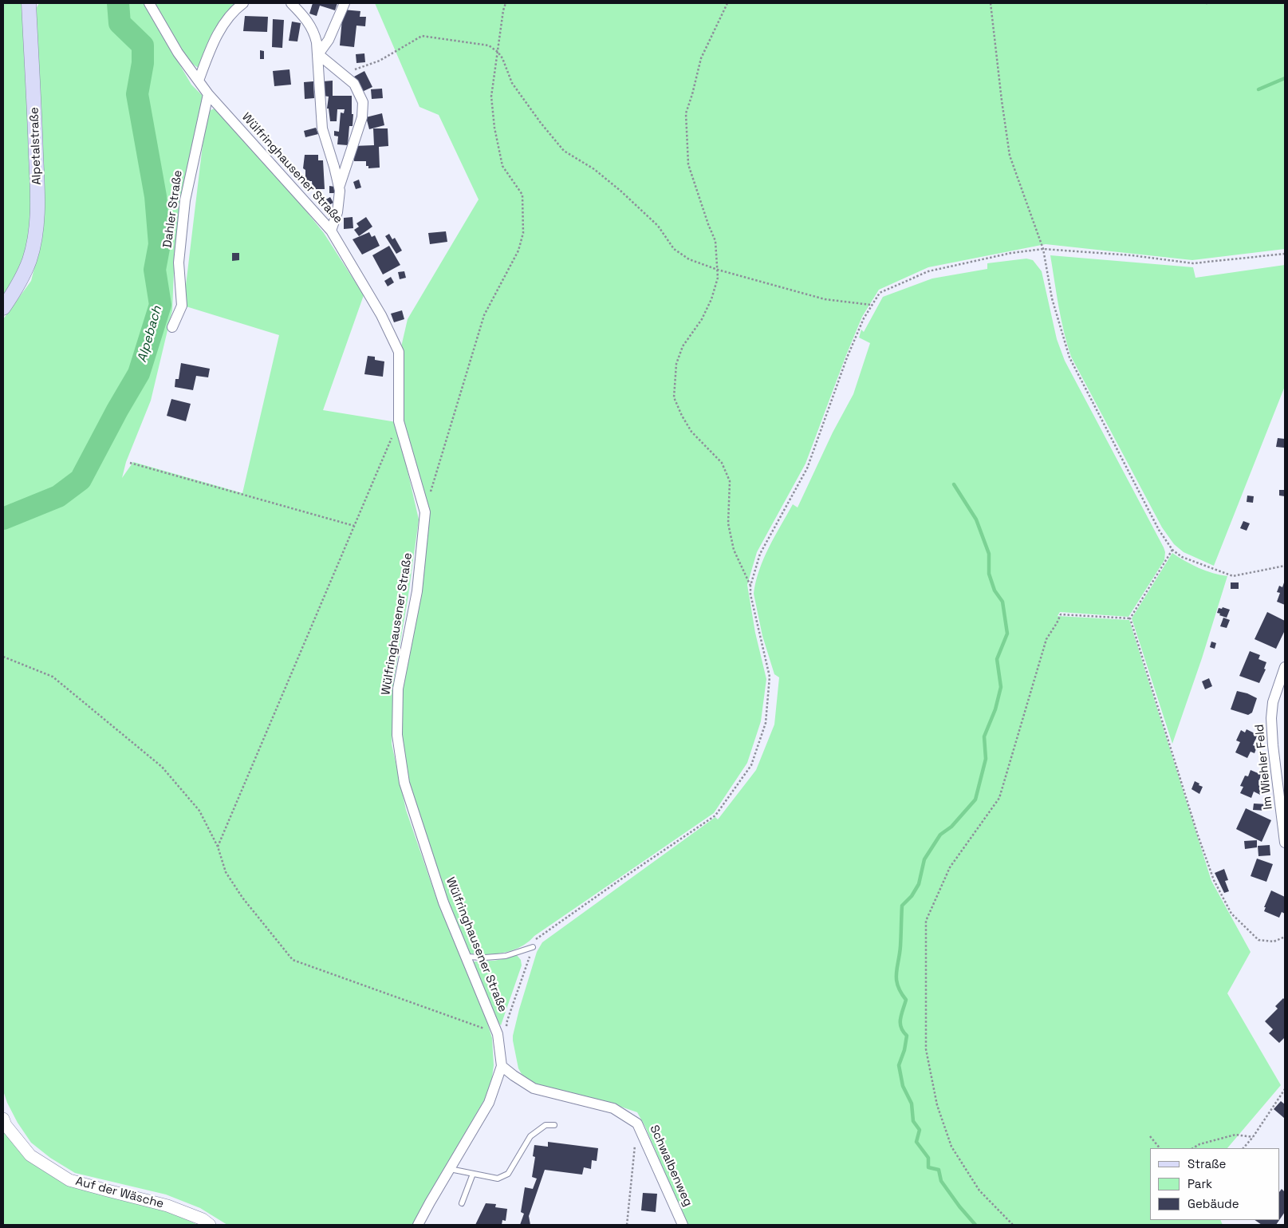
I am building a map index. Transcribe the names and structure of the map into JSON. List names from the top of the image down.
{
  "streets": {
    "main road": ["Alpetalstraße"],
    "street": [
      "Wülfringhausener Straße",
      "Dahler Straße",
      "Im Wiehler Feld",
      "Schwalbenweg",
      "Auf der Wäsche"
    ]
  },
  "crossings": [
    ["Wülfringhausener Straße", "Dahler Straße"],
    ["Wülfringhausener Straße", "Schwalbenweg"]
  ],
  "water": ["Alpebach"],
  "legend": ["Straße", "Park", "Gebäude"]
}
